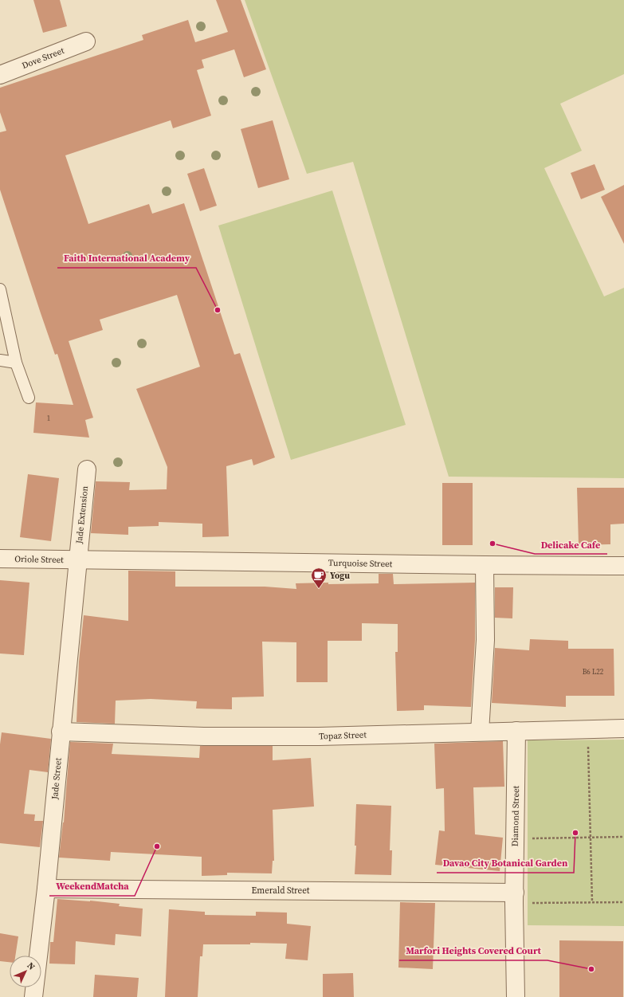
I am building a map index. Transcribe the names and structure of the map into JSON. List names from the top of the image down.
{
  "streets": {
    "street": [
      "Dove Street",
      "Jade Extension",
      "Oriole Street",
      "Turquoise Street",
      "Topaz Street",
      "Jade Street",
      "Diamond Street",
      "Emerald Street"
    ]
  },
  "crossings": [
    ["Jade Extension", "Oriole Street"],
    ["Jade Extension", "Turquoise Street"],
    ["Jade Extension", "Jade Street"],
    ["Oriole Street", "Turquoise Street"],
    ["Oriole Street", "Jade Street"],
    ["Turquoise Street", "Jade Street"],
    ["Topaz Street", "Jade Street"],
    ["Topaz Street", "Diamond Street"],
    ["Jade Street", "Emerald Street"],
    ["Diamond Street", "Emerald Street"]
  ],
  "places": {
    "other": [
      "Faith International Academy",
      "Delicake Cafe",
      "Davao City Botanical Garden",
      "WeekendMatcha",
      "Marfori Heights Covered Court"
    ],
    "cafe": ["Yogu"]
  },
  "house_numbers": ["1", "B6 L22"],
  "north": "top right"
}
